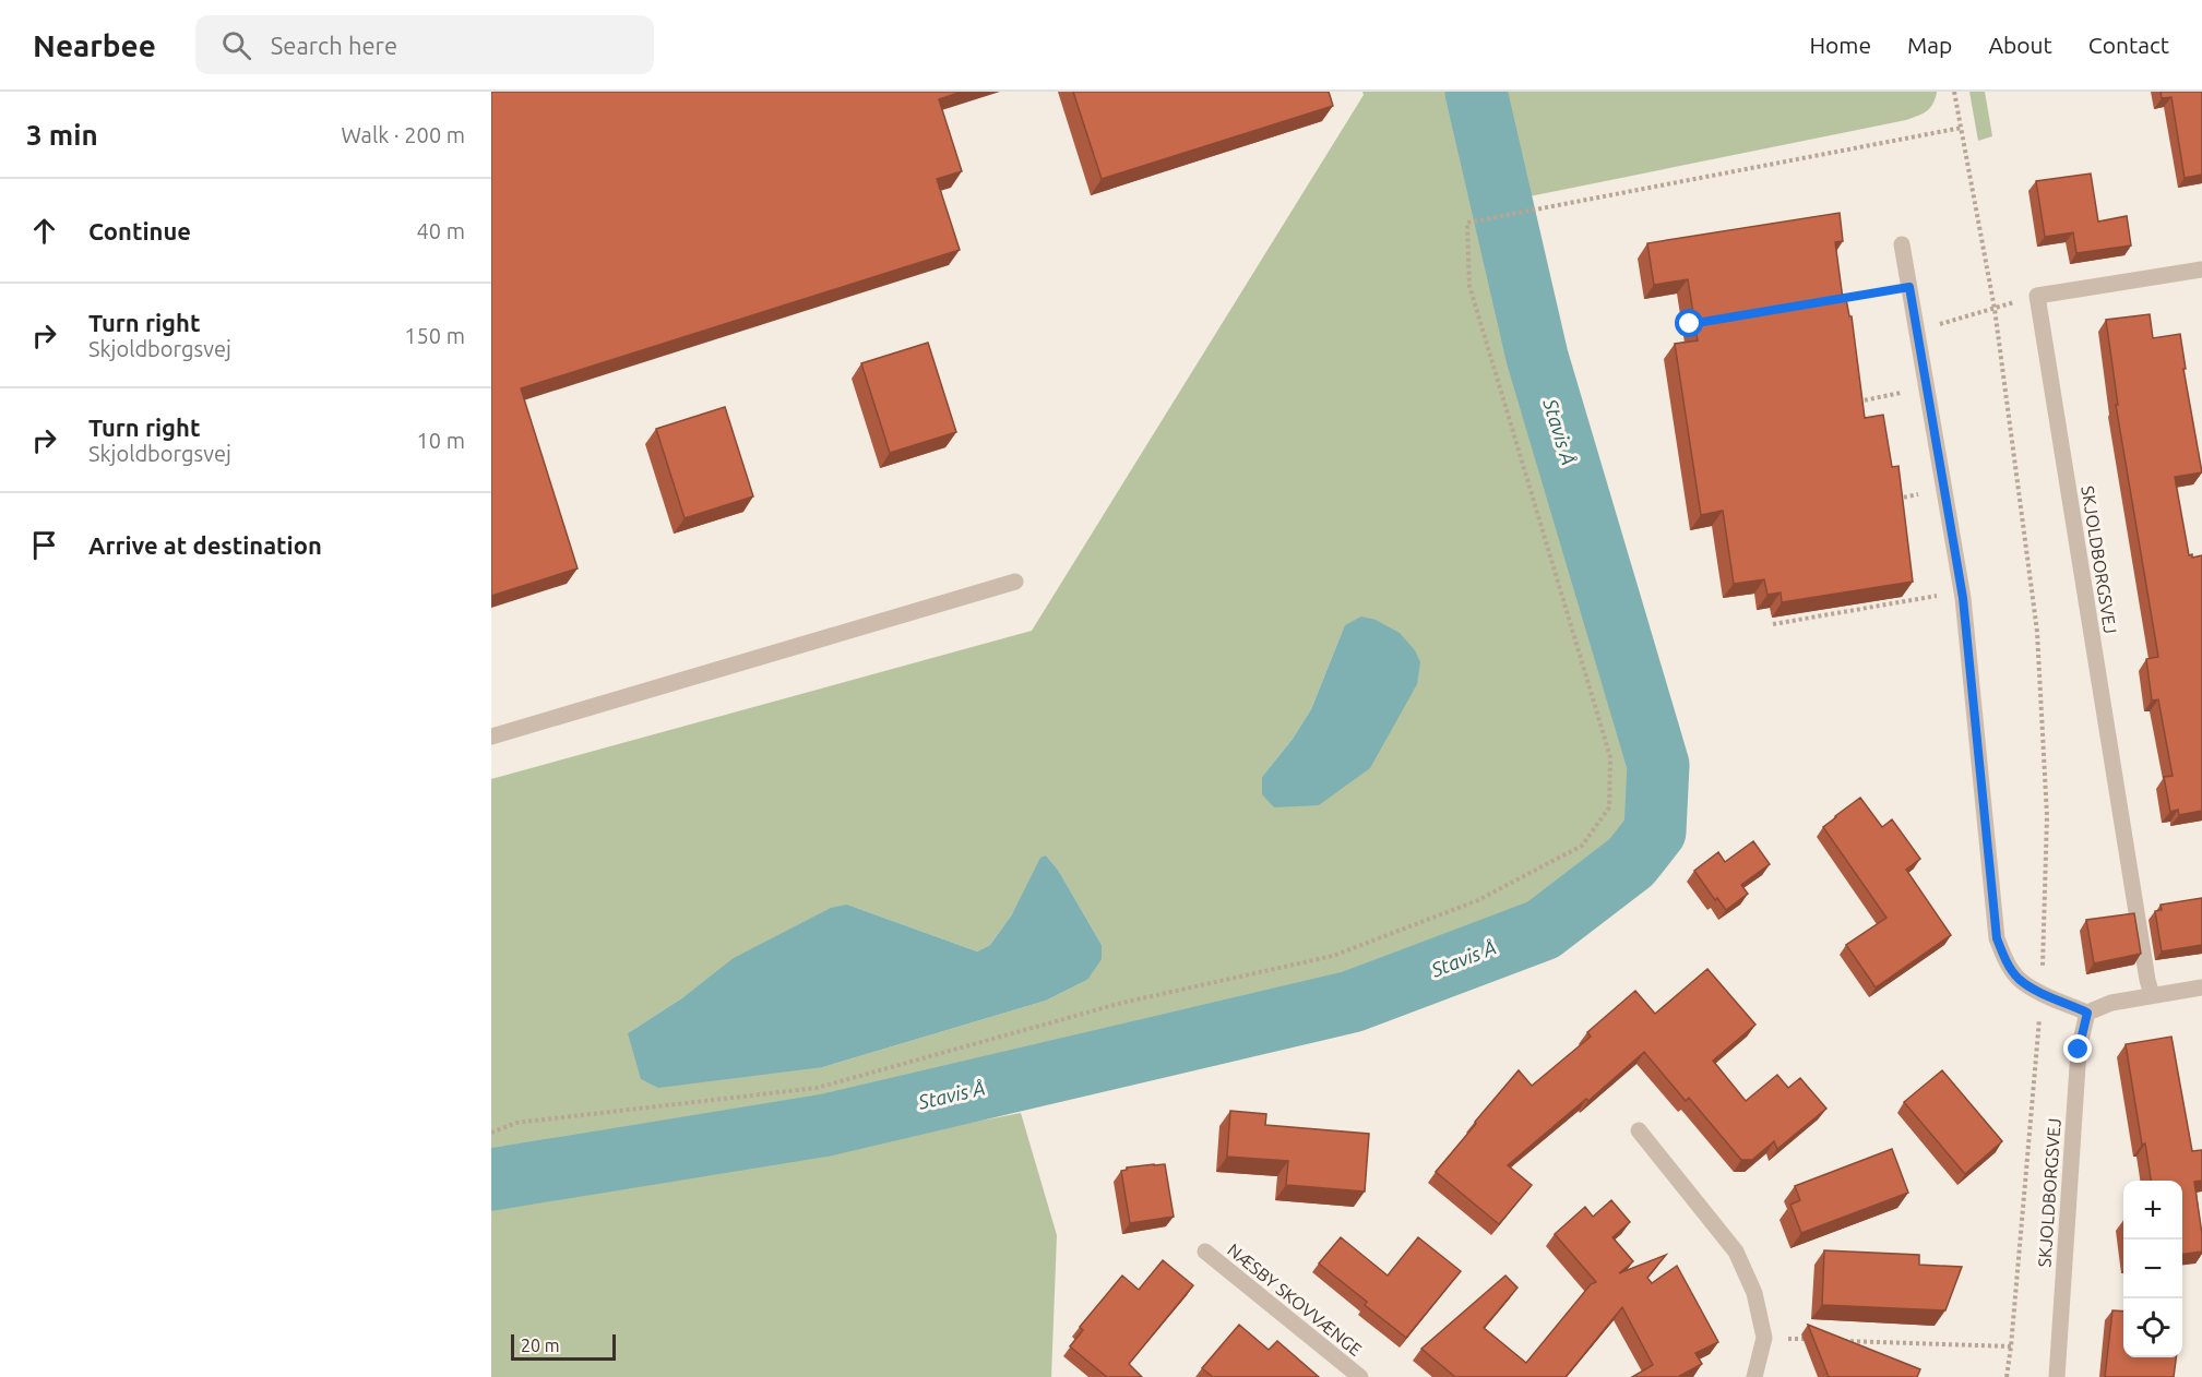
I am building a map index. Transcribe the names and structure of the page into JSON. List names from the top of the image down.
{
  "streets": {
    "street": ["SKJOLDBORGSVEJ", "NÆSBY SKOVVÆNGE"]
  },
  "water": ["Stavis Å"],
  "scale_bar": "20 m",
  "page": {
    "header": "Nearbee",
    "search": "Search here",
    "nav": [
      "Home",
      "Map",
      "About",
      "Contact"
    ],
    "heading": ["3 min", "Walk · 200 m"],
    "list": [
      ["Continue", "40 m"],
      ["Turn right", "Skjoldborgsvej", "150 m"],
      ["Turn right", "Skjoldborgsvej", "10 m"],
      "Arrive at destination"
    ],
    "map_buttons": ["+", "−"],
    "scale": "20 m"
  }
}
